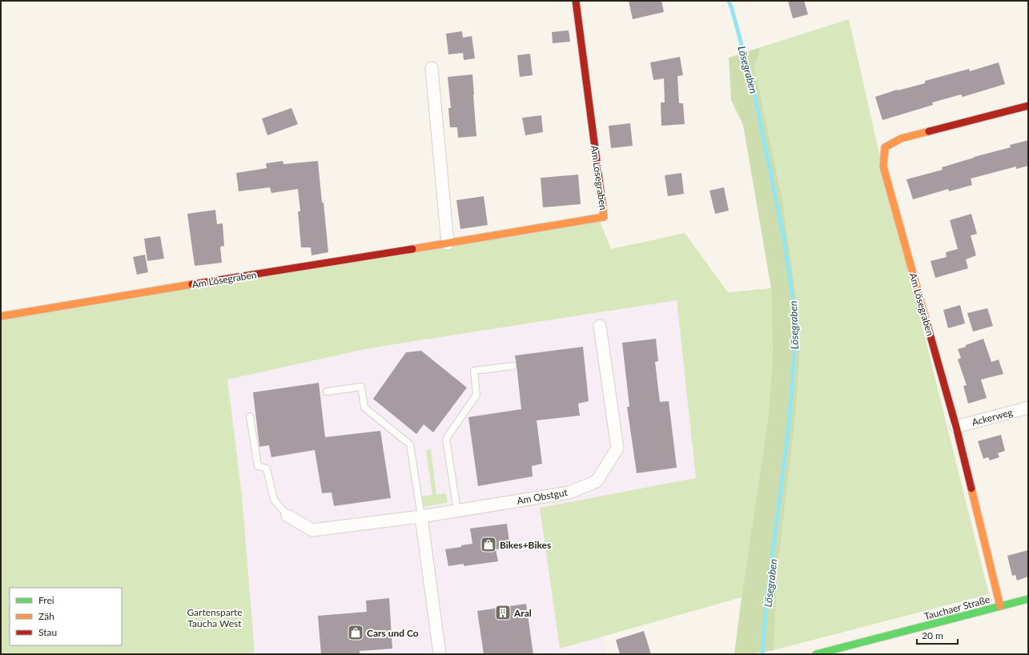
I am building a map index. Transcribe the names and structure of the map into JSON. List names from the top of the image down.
{
  "streets": {
    "street": [
      "Am Lösegraben",
      "Ackerweg",
      "Am Obstgut",
      "Tauchaer Straße"
    ]
  },
  "crossings": [
    ["Am Lösegraben", "Ackerweg"],
    ["Am Lösegraben", "Tauchaer Straße"]
  ],
  "water": ["Lösegraben"],
  "parks": ["Gartensparte Taucha West"],
  "places": {
    "shop": ["Bikes+Bikes", "Cars und Co"],
    "building": ["Aral"]
  },
  "legend": ["Frei", "Zäh", "Stau"],
  "scale_bar": "20 m"
}
